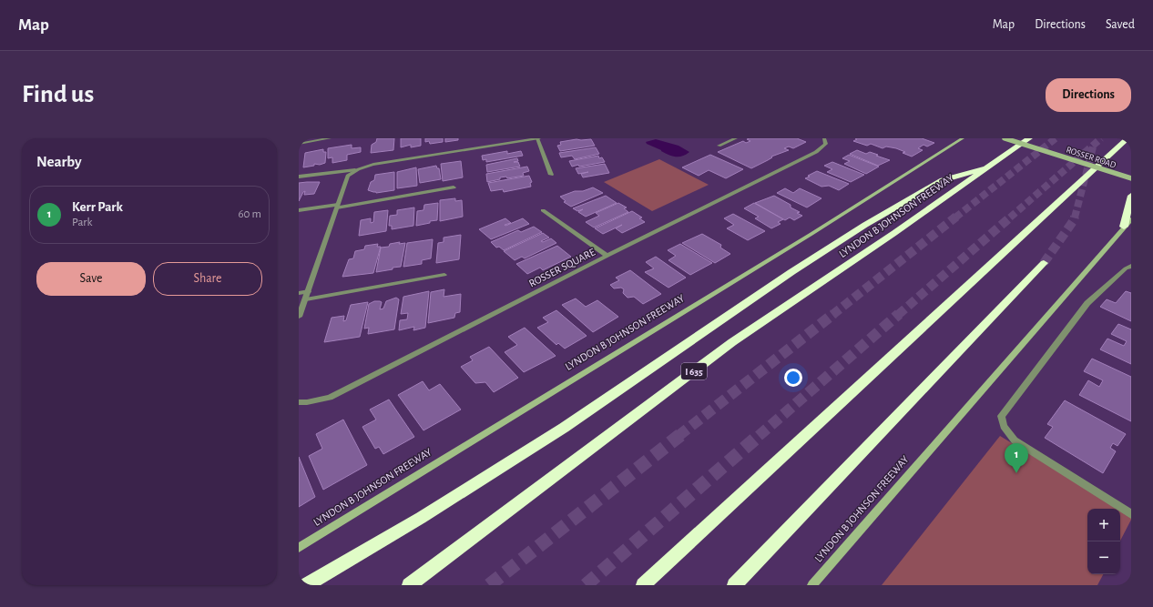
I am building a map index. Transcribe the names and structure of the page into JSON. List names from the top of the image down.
{
  "streets": {
    "highway": ["LYNDON B JOHNSON FREEWAY", "I 635"],
    "main road": ["ROSSER ROAD"],
    "street": ["ROSSER SQUARE"]
  },
  "page": {
    "header": "Map",
    "nav": ["Map", "Directions", "Saved"],
    "buttons": [
      "Directions",
      ["Save", "Share"]
    ],
    "title": "Find us",
    "heading": "Nearby",
    "list": [
      {
        "mark": "1",
        "name": "Kerr Park",
        "note": "Park",
        "value": "60 m"
      }
    ],
    "pins": "1",
    "map_buttons": ["+", "−"]
  }
}
